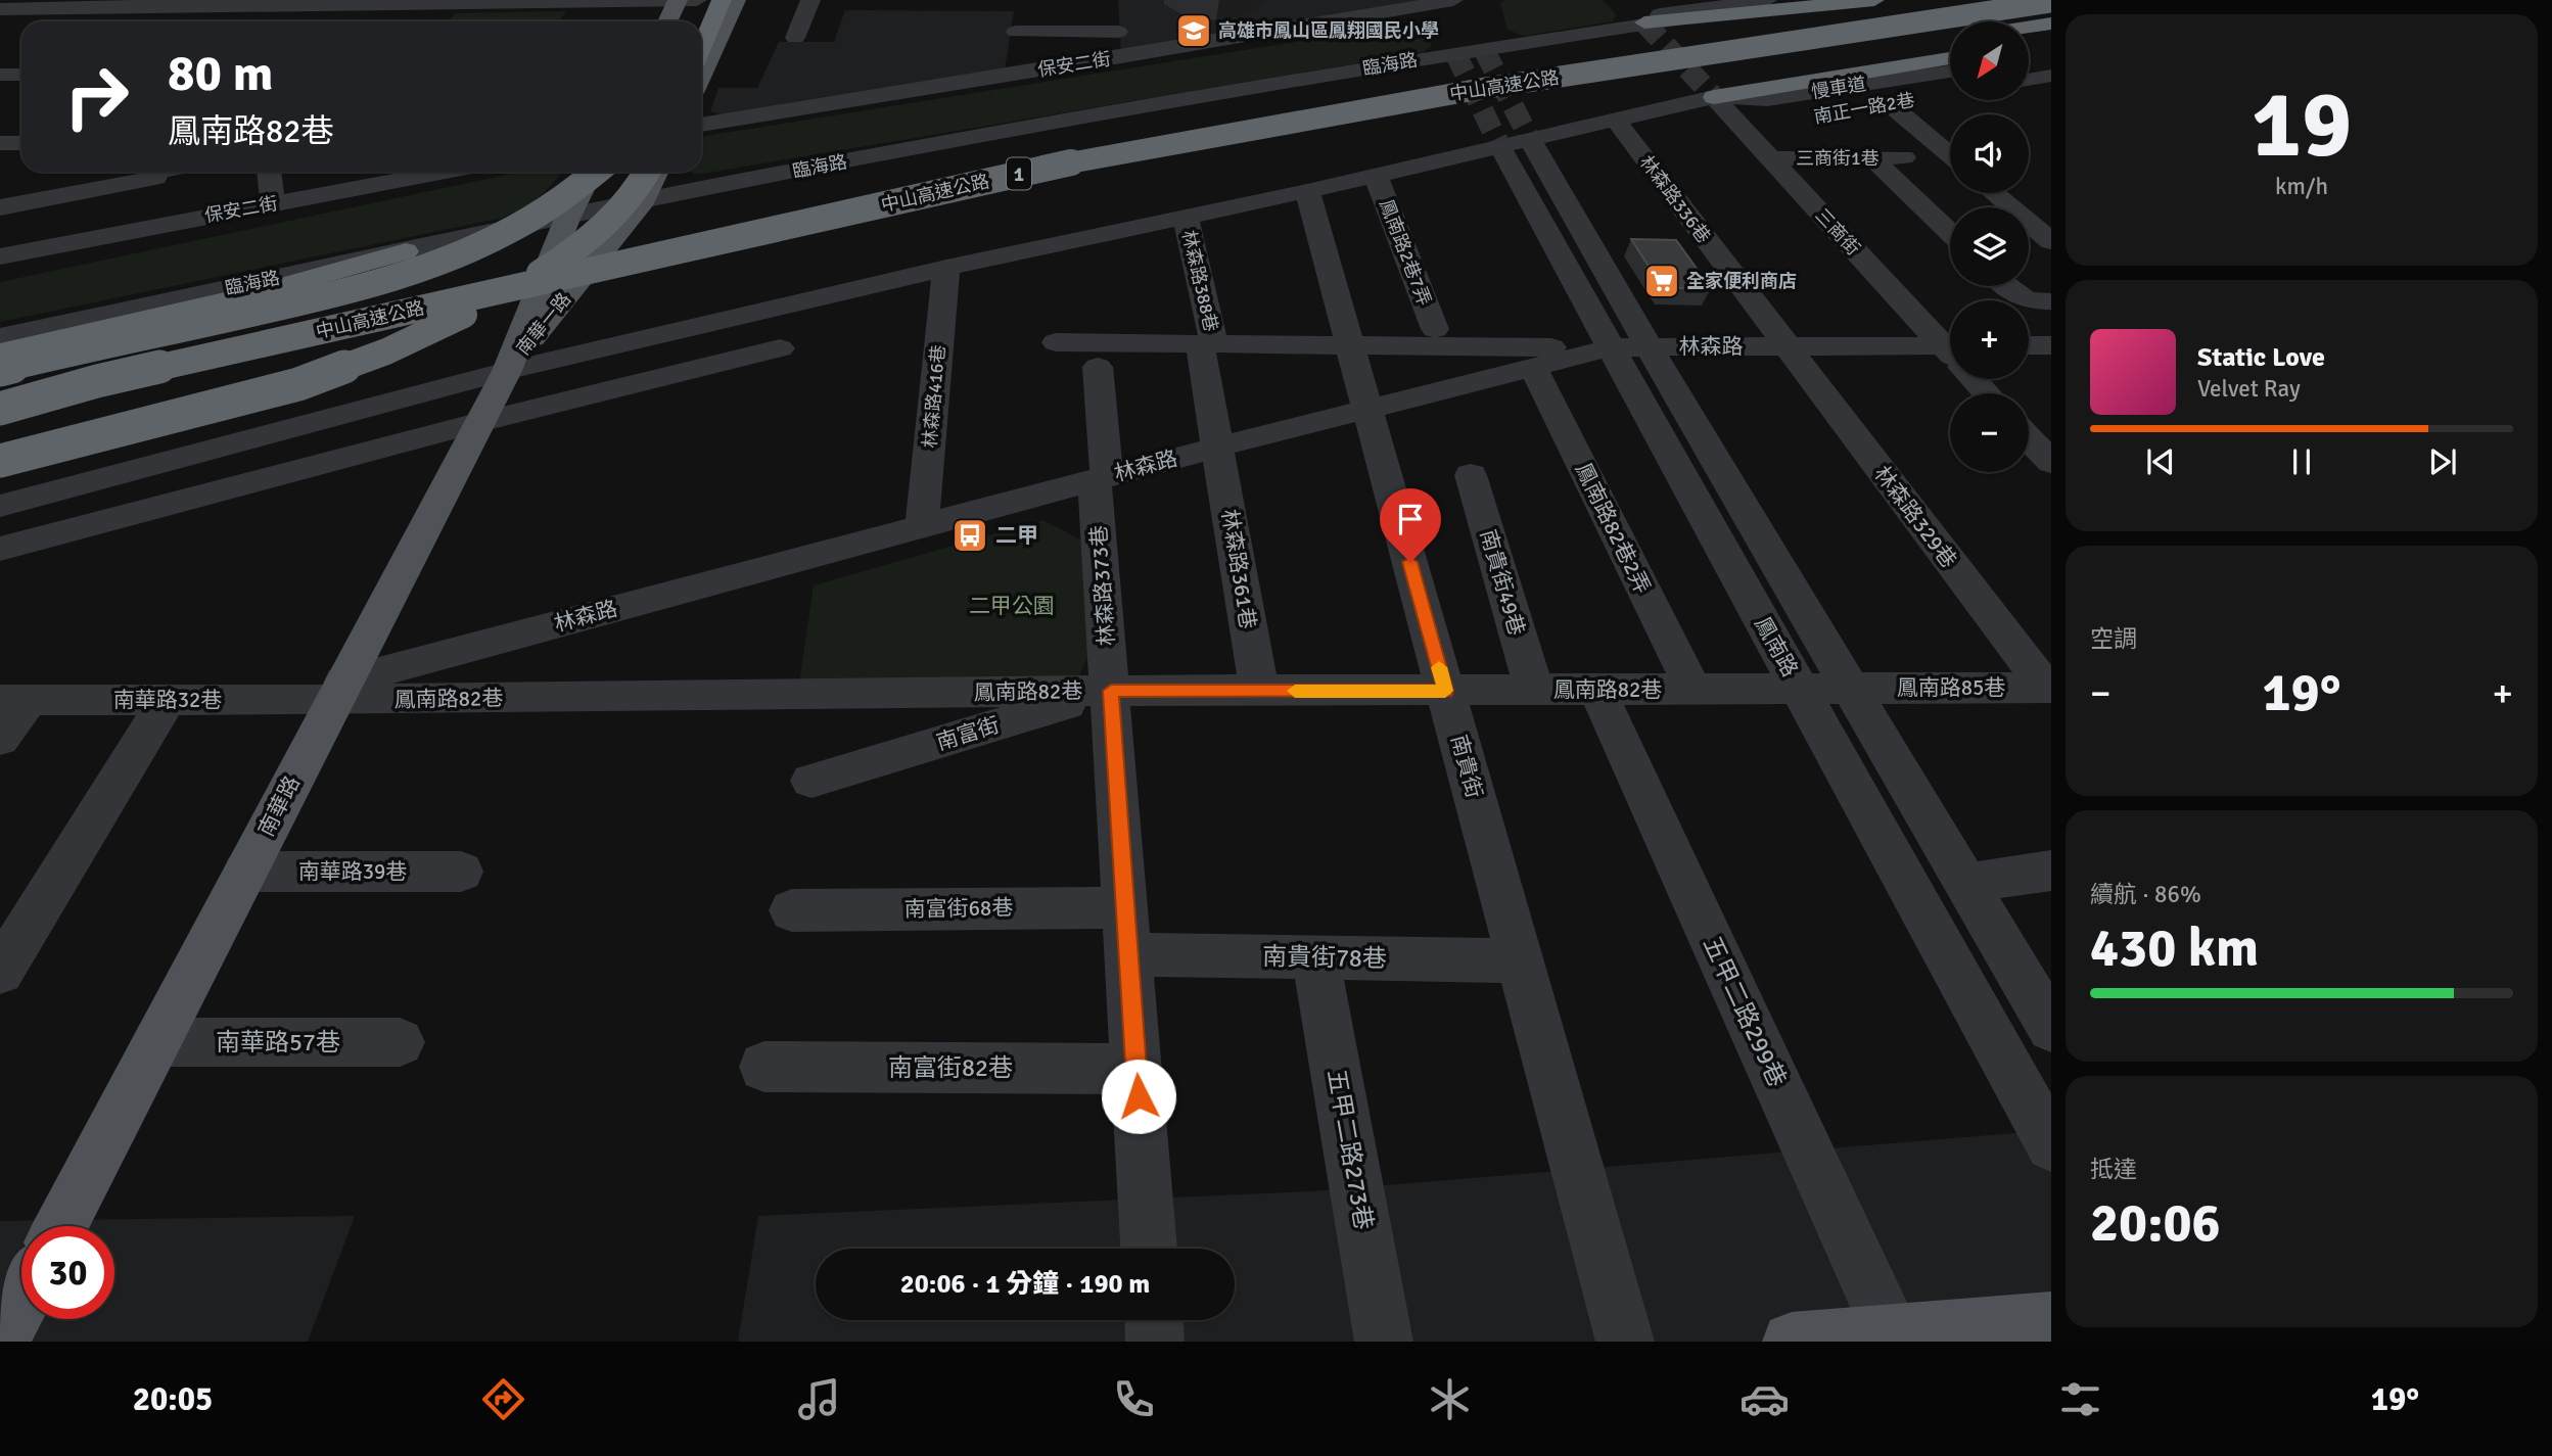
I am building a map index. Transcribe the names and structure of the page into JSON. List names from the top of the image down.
{
  "streets": {
    "highway": ["中山高速公路", "1"],
    "main road": ["南華一路", "南華路"],
    "street": [
      "保安二街",
      "臨海路",
      "慢車道",
      "南正一路2巷",
      "三商街1巷",
      "林森路336巷",
      "三商街",
      "鳳南路2巷7弄",
      "林森路388巷",
      "林森路",
      "林森路416巷",
      "林森路329巷",
      "鳳南路82巷2弄",
      "林森路361巷",
      "南貴街49巷",
      "林森路373巷",
      "鳳南路",
      "鳳南路85巷",
      "鳳南路82巷",
      "南華路32巷",
      "南富街",
      "南貴街",
      "南華路39巷",
      "南富街68巷",
      "南貴街78巷",
      "五甲二路299巷",
      "南華路57巷",
      "南富街82巷",
      "五甲二路273巷"
    ]
  },
  "crossings": [
    ["臨海路", "南華一路"],
    ["慢車道", "林森路336巷"],
    ["慢車道", "三商街"],
    ["慢車道", "鳳南路2巷7弄"],
    ["慢車道", "林森路388巷"],
    ["慢車道", "南華一路"],
    ["慢車道", "林森路416巷"],
    ["慢車道", "鳳南路"],
    ["慢車道", "南貴街"],
    ["慢車道", "南華路"],
    ["三商街1巷", "三商街"],
    ["林森路336巷", "林森路"],
    ["林森路336巷", "林森路329巷"],
    ["林森路388巷", "林森路"],
    ["林森路388巷", "林森路361巷"],
    ["南華一路", "南華路"],
    ["林森路", "林森路416巷"],
    ["林森路", "林森路329巷"],
    ["林森路", "鳳南路82巷2弄"],
    ["林森路", "林森路361巷"],
    ["林森路", "林森路373巷"],
    ["林森路", "鳳南路"],
    ["林森路", "鳳南路82巷"],
    ["林森路", "南華路32巷"],
    ["林森路", "南貴街"],
    ["林森路", "南華路"],
    ["林森路329巷", "鳳南路85巷"],
    ["鳳南路82巷2弄", "鳳南路82巷"],
    ["林森路361巷", "鳳南路82巷"],
    ["南貴街49巷", "鳳南路82巷"],
    ["林森路373巷", "鳳南路82巷"],
    ["林森路373巷", "南富街"],
    ["鳳南路", "鳳南路85巷"],
    ["鳳南路", "鳳南路82巷"],
    ["鳳南路85巷", "鳳南路82巷"],
    ["鳳南路82巷", "南華路32巷"],
    ["鳳南路82巷", "南富街"],
    ["鳳南路82巷", "南貴街"],
    ["鳳南路82巷", "南華路"],
    ["鳳南路82巷", "五甲二路299巷"],
    ["南華路32巷", "南華路"],
    ["南貴街", "南貴街78巷"],
    ["南華路", "南華路39巷"],
    ["南華路", "南華路57巷"],
    ["南貴街78巷", "五甲二路273巷"]
  ],
  "parks": ["二甲公園"],
  "places": {
    "school or university": ["高雄市鳳山區鳳翔國民小學"],
    "supermarket": ["全家便利商店"],
    "bus stop": ["二甲"]
  },
  "north": "bottom left",
  "page": {
    "tile": [
      ["19", "km/h"],
      "空調",
      ["續航 · 86%", "430 km"],
      ["抵達", "20:06"]
    ],
    "map_buttons": ["+", "−"],
    "turn": ["80 m", "鳳南路82巷"],
    "song": ["Static Love", "Velvet Ray"],
    "heat": ["−", "19°", "+"],
    "limit": "30",
    "trip": "20:06 · 1 分鐘 · 190 m",
    "tabs": ["20:05", "19°"]
  }
}
